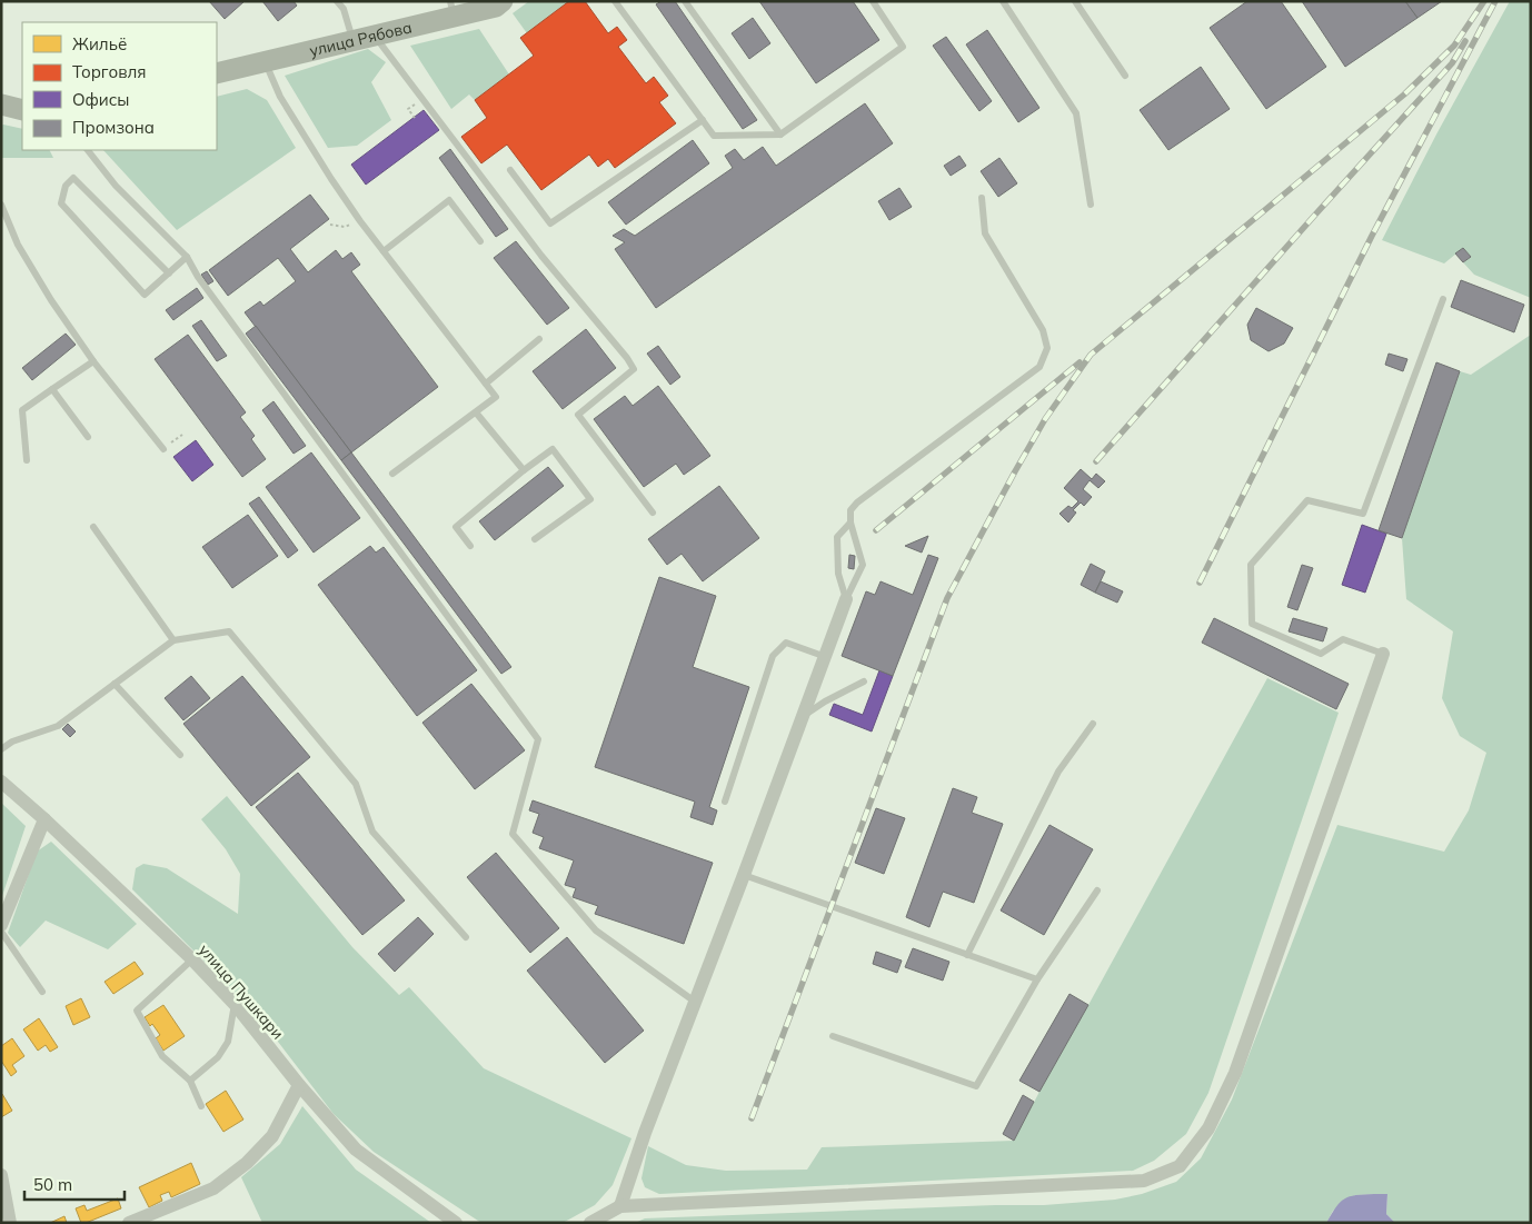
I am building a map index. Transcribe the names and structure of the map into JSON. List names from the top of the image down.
{
  "streets": {
    "street": ["улица Рябова", "улица Пушкари"]
  },
  "legend": [
    "Жильё",
    "Торговля",
    "Офисы",
    "Промзона"
  ],
  "scale_bar": "50 m"
}
